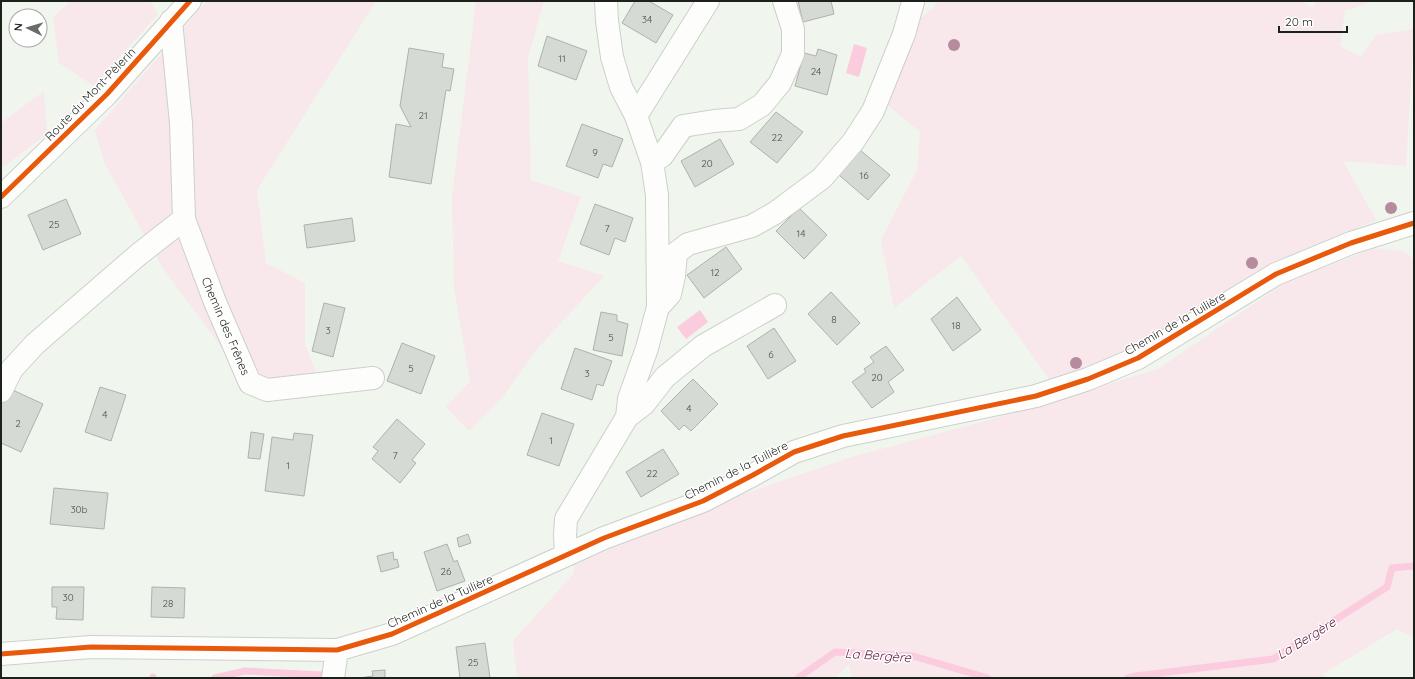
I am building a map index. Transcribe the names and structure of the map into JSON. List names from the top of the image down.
{
  "streets": {
    "street": ["Route du Mont-Pèlerin", "Chemin de la Tuilière", "Chemin des Frênes"]
  },
  "crossings": [
    ["Route du Mont-Pèlerin", "Chemin des Frênes"]
  ],
  "water": ["La Bergère"],
  "house_numbers": [
    "34",
    "11",
    "24",
    "21",
    "22",
    "9",
    "20",
    "16",
    "25",
    "7",
    "14",
    "12",
    "8",
    "18",
    "3",
    "5",
    "6",
    "5",
    "3",
    "20",
    "4",
    "4",
    "2",
    "1",
    "7",
    "1",
    "22",
    "30b",
    "26",
    "30",
    "28",
    "25"
  ],
  "scale_bar": "20 m",
  "north": "left"
}
